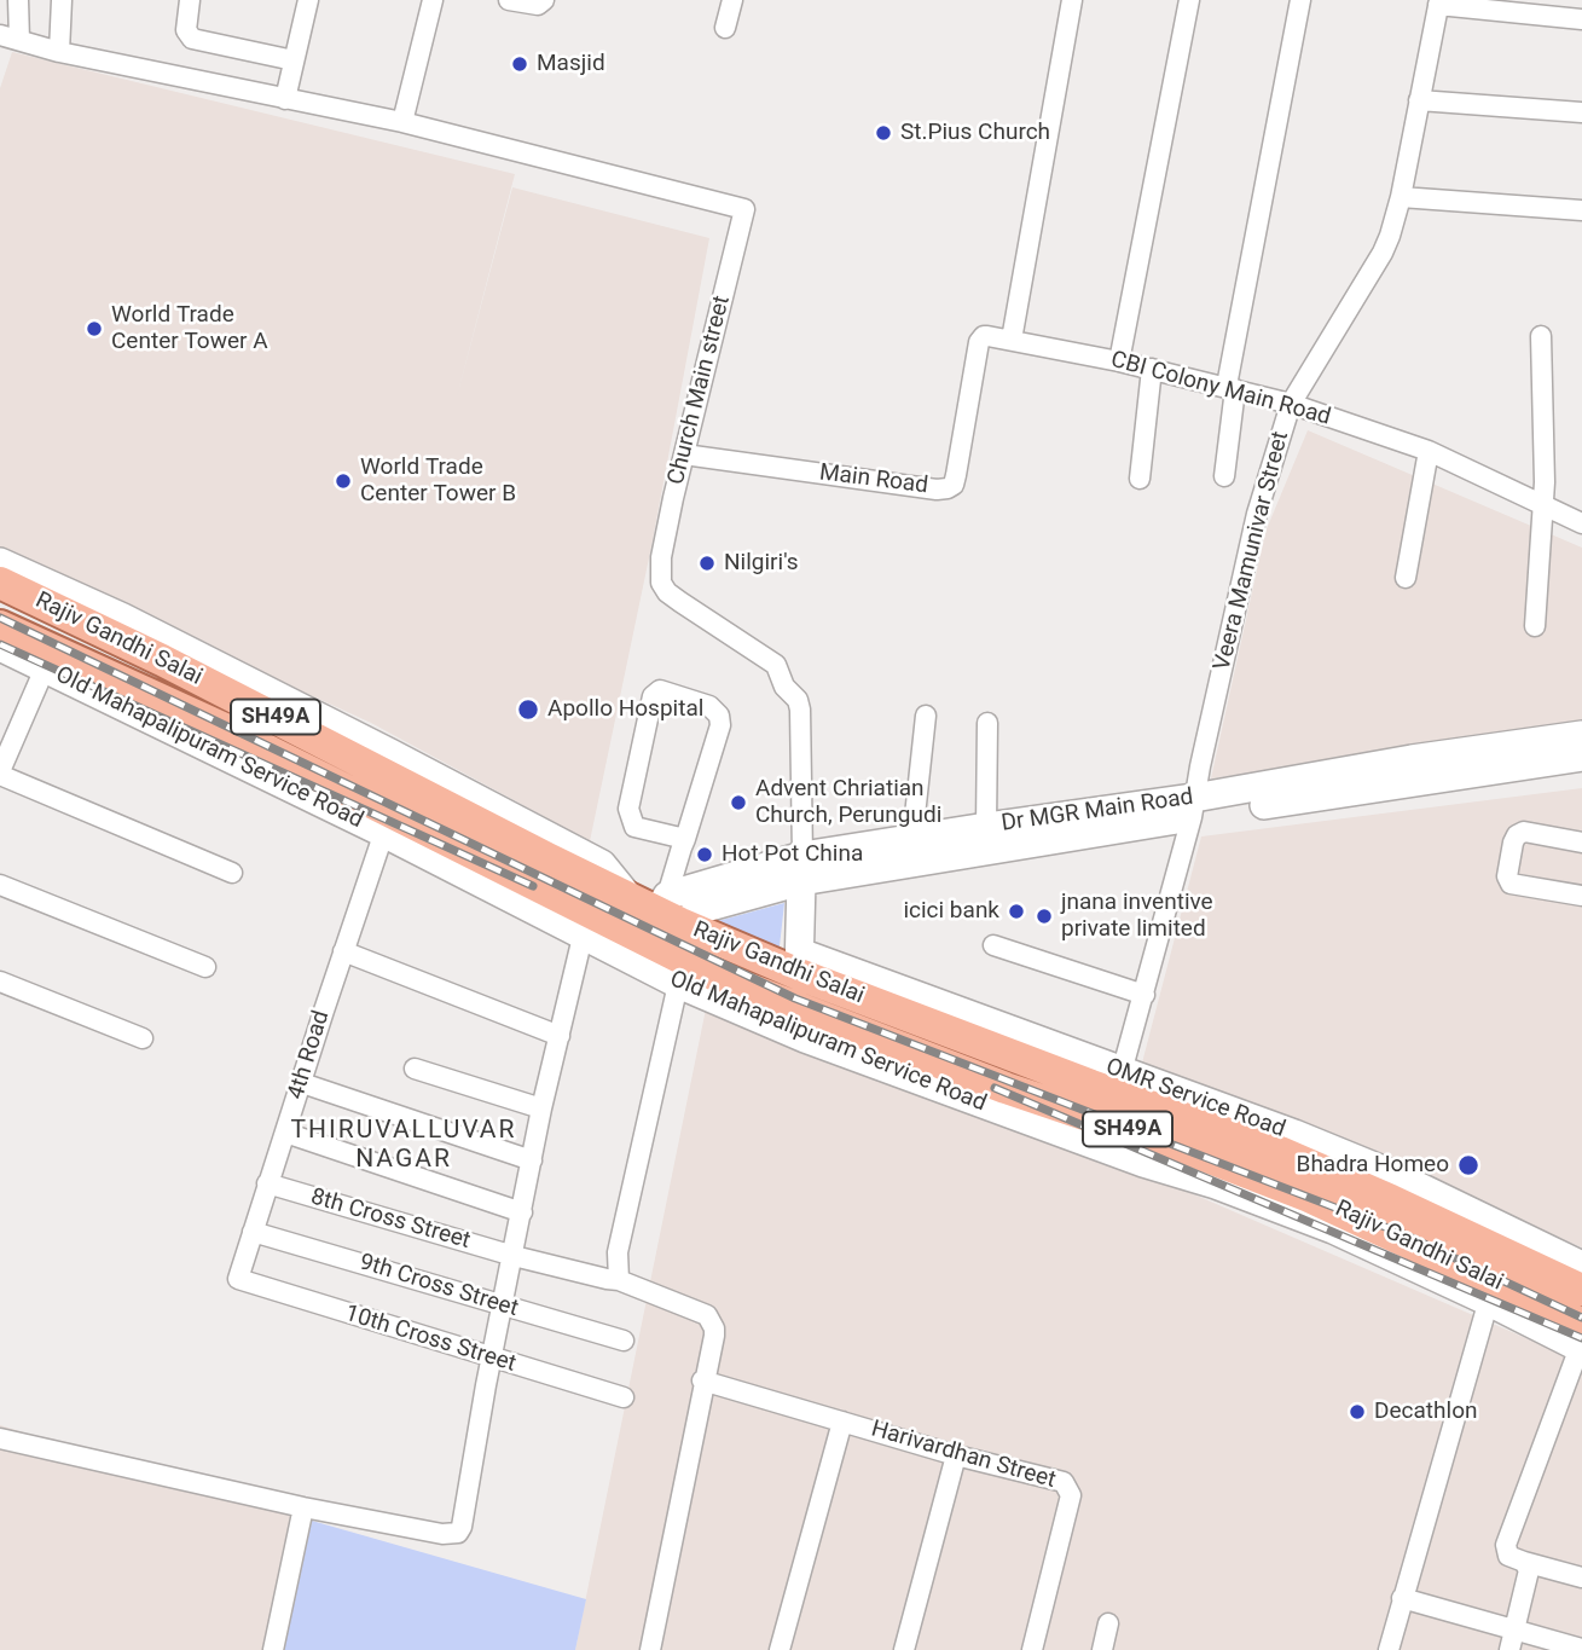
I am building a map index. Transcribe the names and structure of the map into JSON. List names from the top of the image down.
{
  "streets": {
    "main road": ["Rajiv Gandhi Salai", "SH49A"],
    "street": [
      "CBI Colony Main Road",
      "Church Main street",
      "Main Road",
      "Veera Mamunivar Street",
      "Old Mahapalipuram Service Road",
      "Dr MGR Main Road",
      "4th Road",
      "OMR Service Road",
      "8th Cross Street",
      "9th Cross Street",
      "10th Cross Street",
      "Harivardhan Street"
    ]
  },
  "crossings": [
    ["CBI Colony Main Road", "Main Road"],
    ["CBI Colony Main Road", "Veera Mamunivar Street"],
    ["Church Main street", "Main Road"],
    ["Church Main street", "Rajiv Gandhi Salai"],
    ["Church Main street", "Dr MGR Main Road"],
    ["Church Main street", "OMR Service Road"],
    ["Veera Mamunivar Street", "Dr MGR Main Road"],
    ["Veera Mamunivar Street", "OMR Service Road"],
    ["Rajiv Gandhi Salai", "Old Mahapalipuram Service Road"],
    ["Rajiv Gandhi Salai", "Dr MGR Main Road"],
    ["Rajiv Gandhi Salai", "4th Road"],
    ["Rajiv Gandhi Salai", "OMR Service Road"],
    ["Old Mahapalipuram Service Road", "4th Road"],
    ["4th Road", "8th Cross Street"],
    ["4th Road", "9th Cross Street"],
    ["4th Road", "10th Cross Street"],
    ["8th Cross Street", "Harivardhan Street"]
  ],
  "districts": ["THIRUVALLUVAR NAGAR"],
  "places": [
    "Masjid",
    "St.Pius Church",
    "World Trade Center Tower A",
    "World Trade Center Tower B",
    "Nilgiri's",
    "Apollo Hospital",
    "Advent Chriatian Church, Perungudi",
    "Hot Pot China",
    "icici bank",
    "jnana inventive private limited",
    "Bhadra Homeo",
    "Decathlon"
  ]
}
